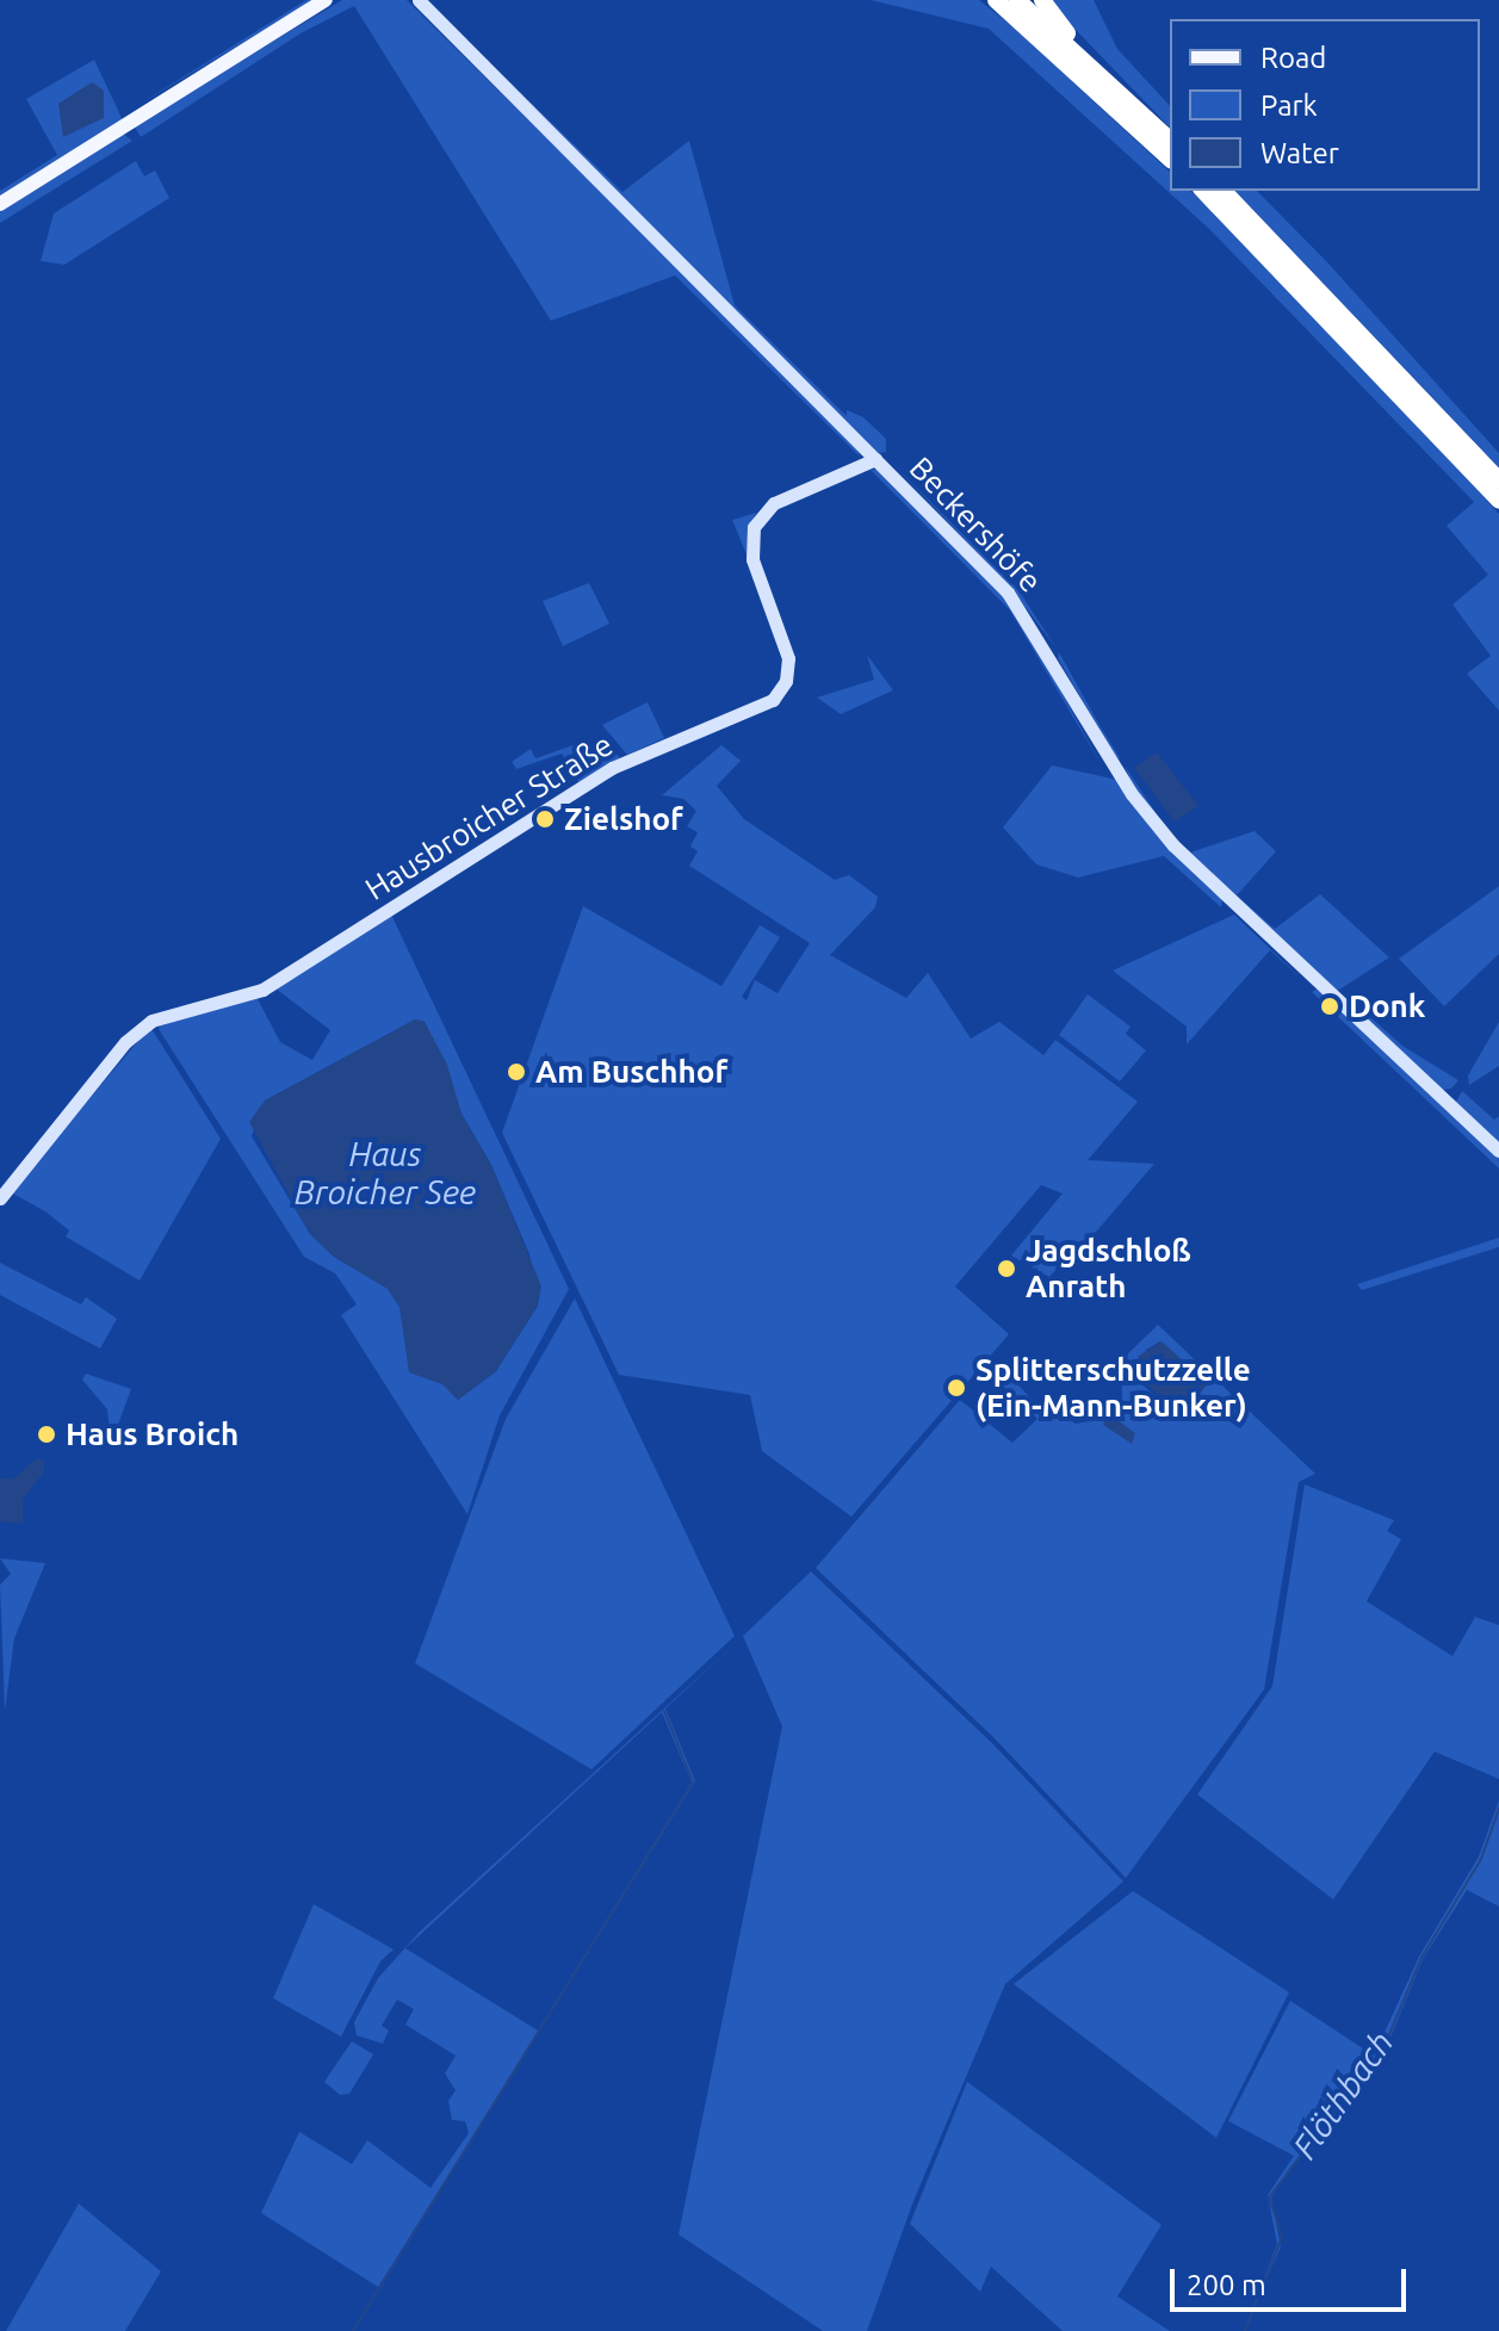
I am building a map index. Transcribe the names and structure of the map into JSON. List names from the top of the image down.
{
  "streets": {
    "street": ["Beckershöfe", "Hausbroicher Straße"]
  },
  "crossings": [
    ["Beckershöfe", "Hausbroicher Straße"]
  ],
  "water": ["Haus Broicher See", "Flöthbach"],
  "places": [
    "Zielshof",
    "Donk",
    "Am Buschhof",
    "Jagdschloß Anrath",
    "Splitterschutzzelle (Ein-Mann-Bunker)",
    "Haus Broich"
  ],
  "legend": ["Road", "Park", "Water"],
  "scale_bar": "200 m"
}
